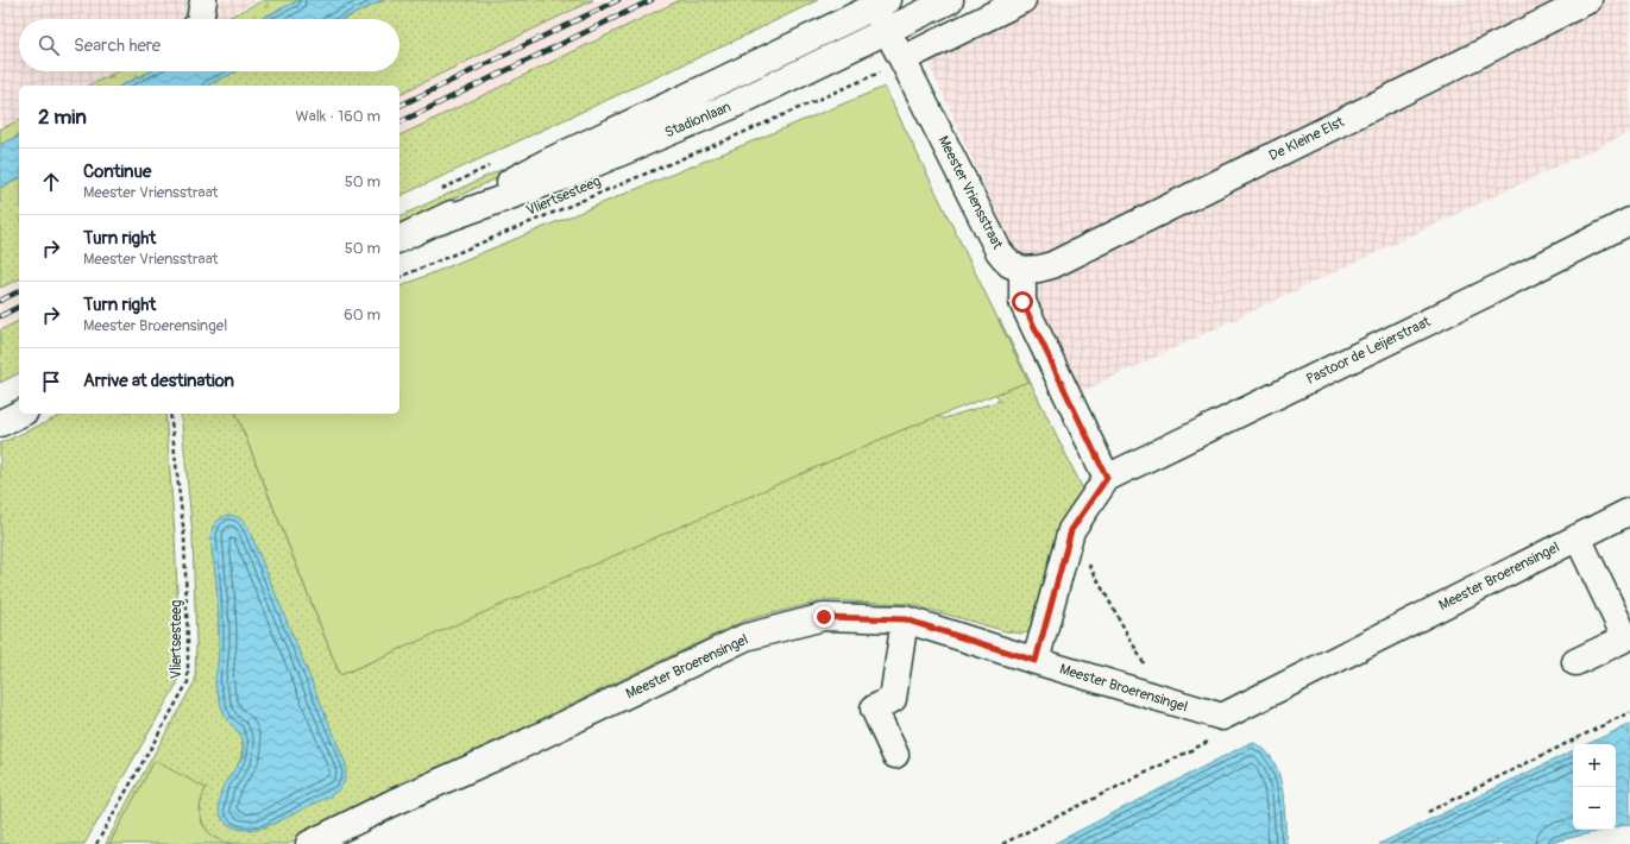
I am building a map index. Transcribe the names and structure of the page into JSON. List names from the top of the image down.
{
  "streets": {
    "street": [
      "Stadionlaan",
      "De Kleine Elst",
      "Meester Vriensstraat",
      "Pastoor de Leijerstraat",
      "Meester Broerensingel"
    ],
    "path": ["Vliertsesteeg"]
  },
  "crossings": [
    ["Stadionlaan", "Meester Vriensstraat"],
    ["De Kleine Elst", "Meester Vriensstraat"],
    ["Meester Vriensstraat", "Vliertsesteeg"]
  ],
  "page": {
    "search": "Search here",
    "heading": ["2 min", "Walk · 160 m"],
    "list": [
      ["Continue", "Meester Vriensstraat", "50 m"],
      ["Turn right", "Meester Vriensstraat", "50 m"],
      ["Turn right", "Meester Broerensingel", "60 m"],
      "Arrive at destination"
    ],
    "map_buttons": ["+", "−"]
  }
}
